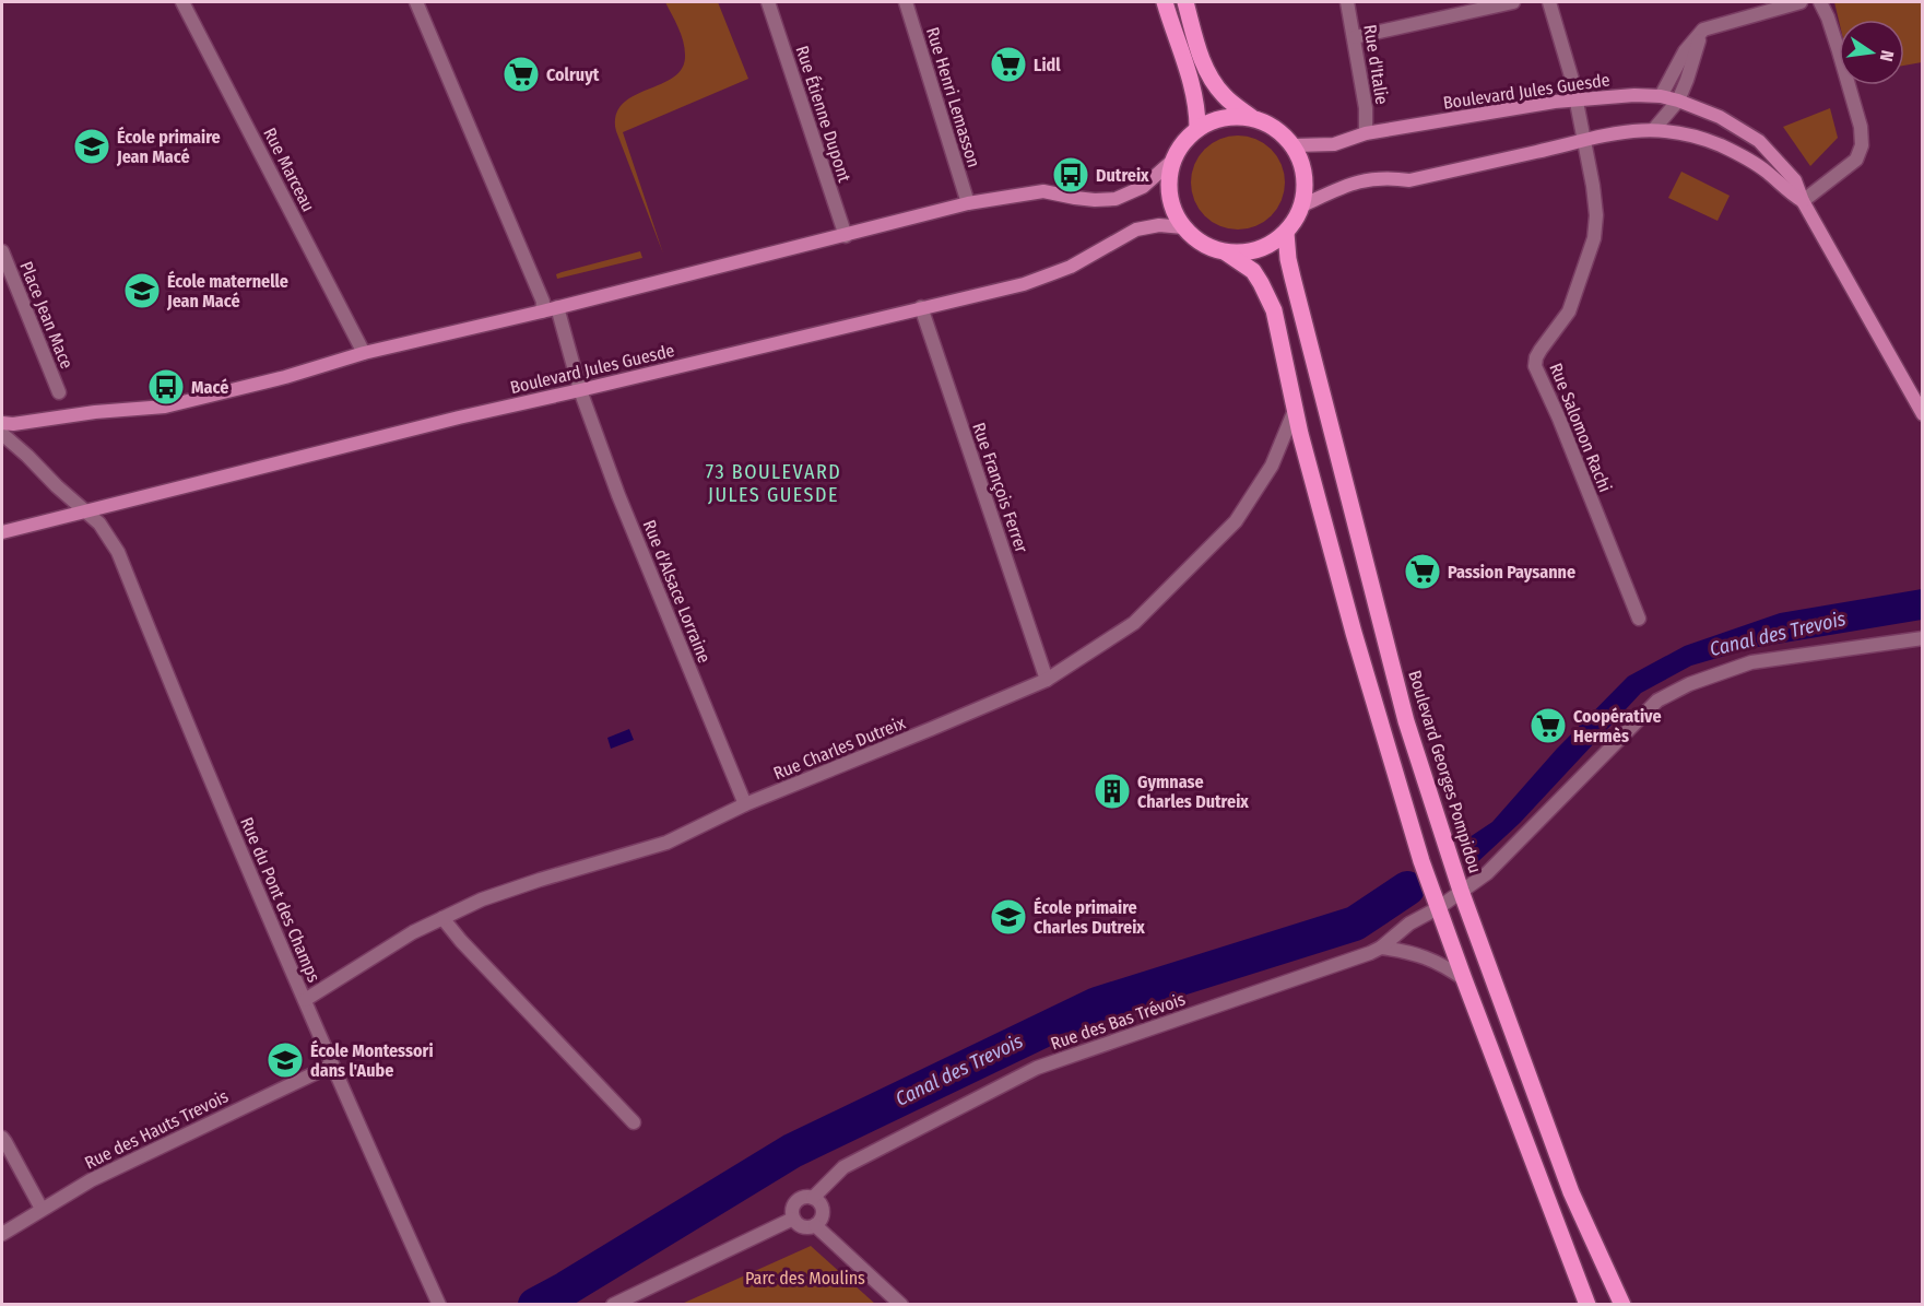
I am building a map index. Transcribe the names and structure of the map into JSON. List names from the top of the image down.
{
  "streets": {
    "main road": ["Boulevard Georges Pompidou"],
    "street": [
      "Rue d'Italie",
      "Boulevard Jules Guesde",
      "Rue Henri Lemasson",
      "Rue Étienne Dupont",
      "Rue Marceau",
      "Place Jean Mace",
      "Rue Salomon Rachi",
      "Rue François Ferrer",
      "Rue d'Alsace Lorraine",
      "Rue Charles Dutreix",
      "Rue du Pont des Champs",
      "Rue des Bas Trévois",
      "Rue des Hauts Trevois"
    ]
  },
  "crossings": [
    ["Rue d'Italie", "Boulevard Jules Guesde"],
    ["Boulevard Jules Guesde", "Rue Salomon Rachi"],
    ["Boulevard Jules Guesde", "Rue François Ferrer"],
    ["Boulevard Jules Guesde", "Rue d'Alsace Lorraine"],
    ["Boulevard Jules Guesde", "Boulevard Georges Pompidou"],
    ["Boulevard Jules Guesde", "Rue du Pont des Champs"],
    ["Rue François Ferrer", "Rue Charles Dutreix"],
    ["Rue d'Alsace Lorraine", "Rue Charles Dutreix"],
    ["Rue Charles Dutreix", "Rue du Pont des Champs"],
    ["Boulevard Georges Pompidou", "Rue des Bas Trévois"],
    ["Rue du Pont des Champs", "Rue des Hauts Trevois"]
  ],
  "districts": ["73 BOULEVARD JULES GUESDE"],
  "water": ["Canal des Trevois"],
  "parks": ["Parc des Moulins"],
  "places": {
    "supermarket": [
      "Lidl",
      "Colruyt",
      "Passion Paysanne",
      "Coopérative Hermès"
    ],
    "school or university": [
      "École primaire Jean Macé",
      "École maternelle Jean Macé",
      "École primaire Charles Dutreix",
      "École Montessori dans l'Aube"
    ],
    "bus stop": ["Dutreix", "Macé"],
    "building": ["Gymnase Charles Dutreix"]
  },
  "north": "right"
}
